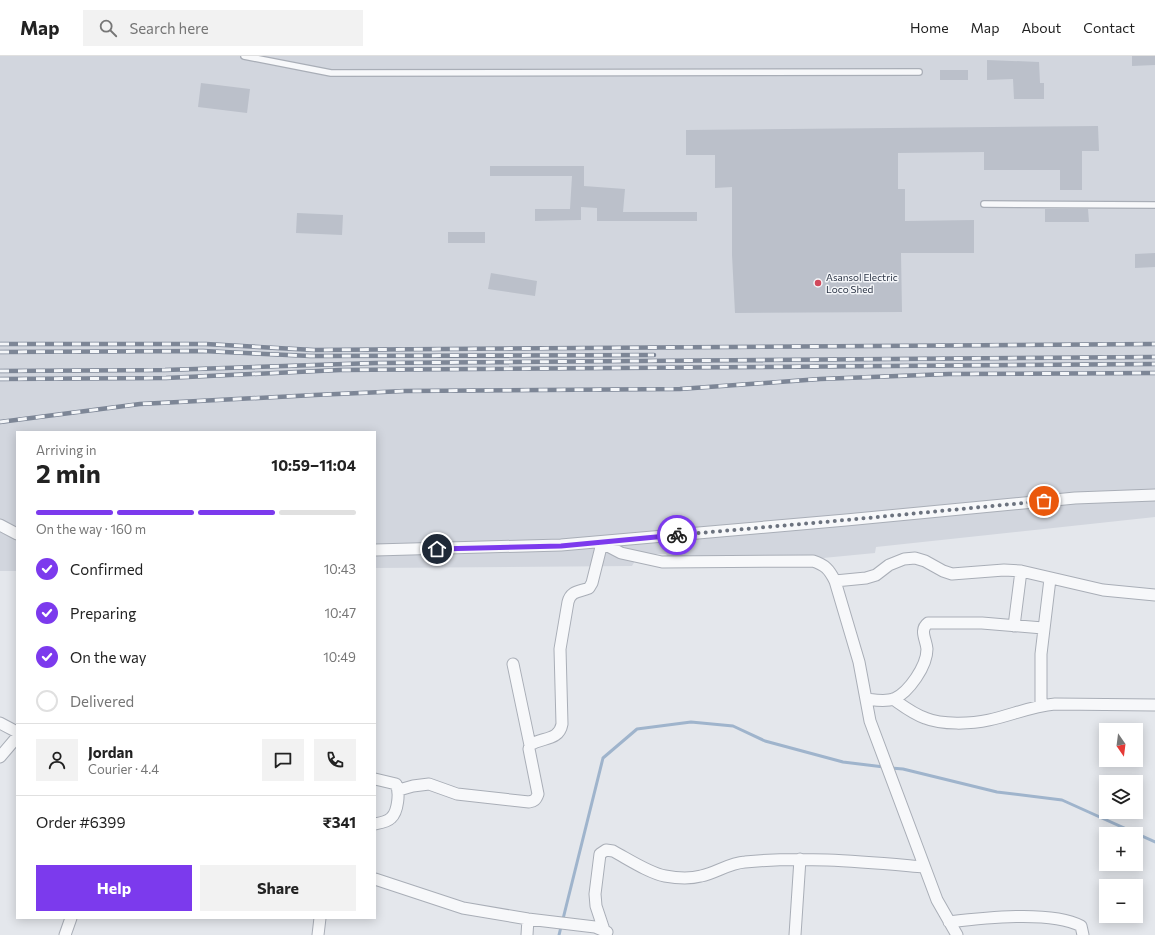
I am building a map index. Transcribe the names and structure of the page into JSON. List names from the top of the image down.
{
  "places": ["Asansol Electric Loco Shed"],
  "north": "bottom",
  "page": {
    "header": "Map",
    "search": "Search here",
    "nav": [
      "Home",
      "Map",
      "About",
      "Contact"
    ],
    "heading": ["2 min", "Arriving in", "10:59–11:04"],
    "panel": [
      "Jordan",
      "Courier · 4.4",
      "Order #6399",
      "₹341"
    ],
    "bar": "On the way · 160 m",
    "list": [
      ["Confirmed", "10:43"],
      ["Preparing", "10:47"],
      ["On the way", "10:49"],
      "Delivered"
    ],
    "map_buttons": ["+", "−"],
    "buttons": ["Help", "Share"]
  }
}
